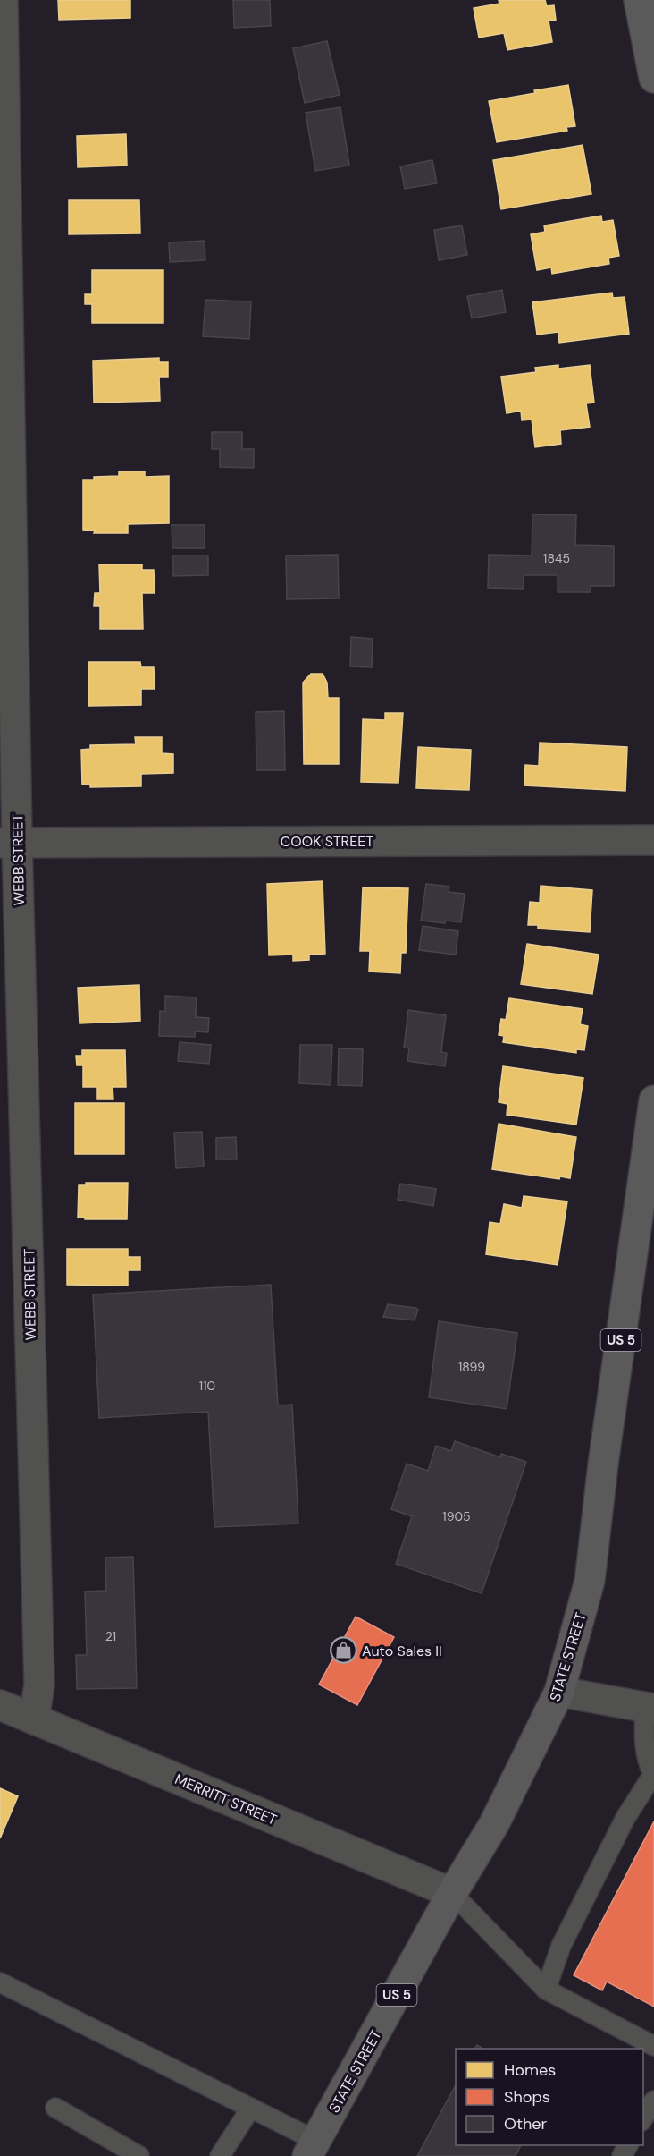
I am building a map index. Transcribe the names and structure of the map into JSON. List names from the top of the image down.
{
  "streets": {
    "main road": ["US 5", "STATE STREET"],
    "street": ["COOK STREET", "WEBB STREET", "MERRITT STREET"]
  },
  "crossings": [
    ["COOK STREET", "WEBB STREET"],
    ["WEBB STREET", "MERRITT STREET"],
    ["STATE STREET", "MERRITT STREET"]
  ],
  "places": {
    "shop": ["Auto Sales II"]
  },
  "house_numbers": [
    "1845",
    "1899",
    "110",
    "1905",
    "21"
  ],
  "legend": ["Homes", "Shops", "Other"]
}
